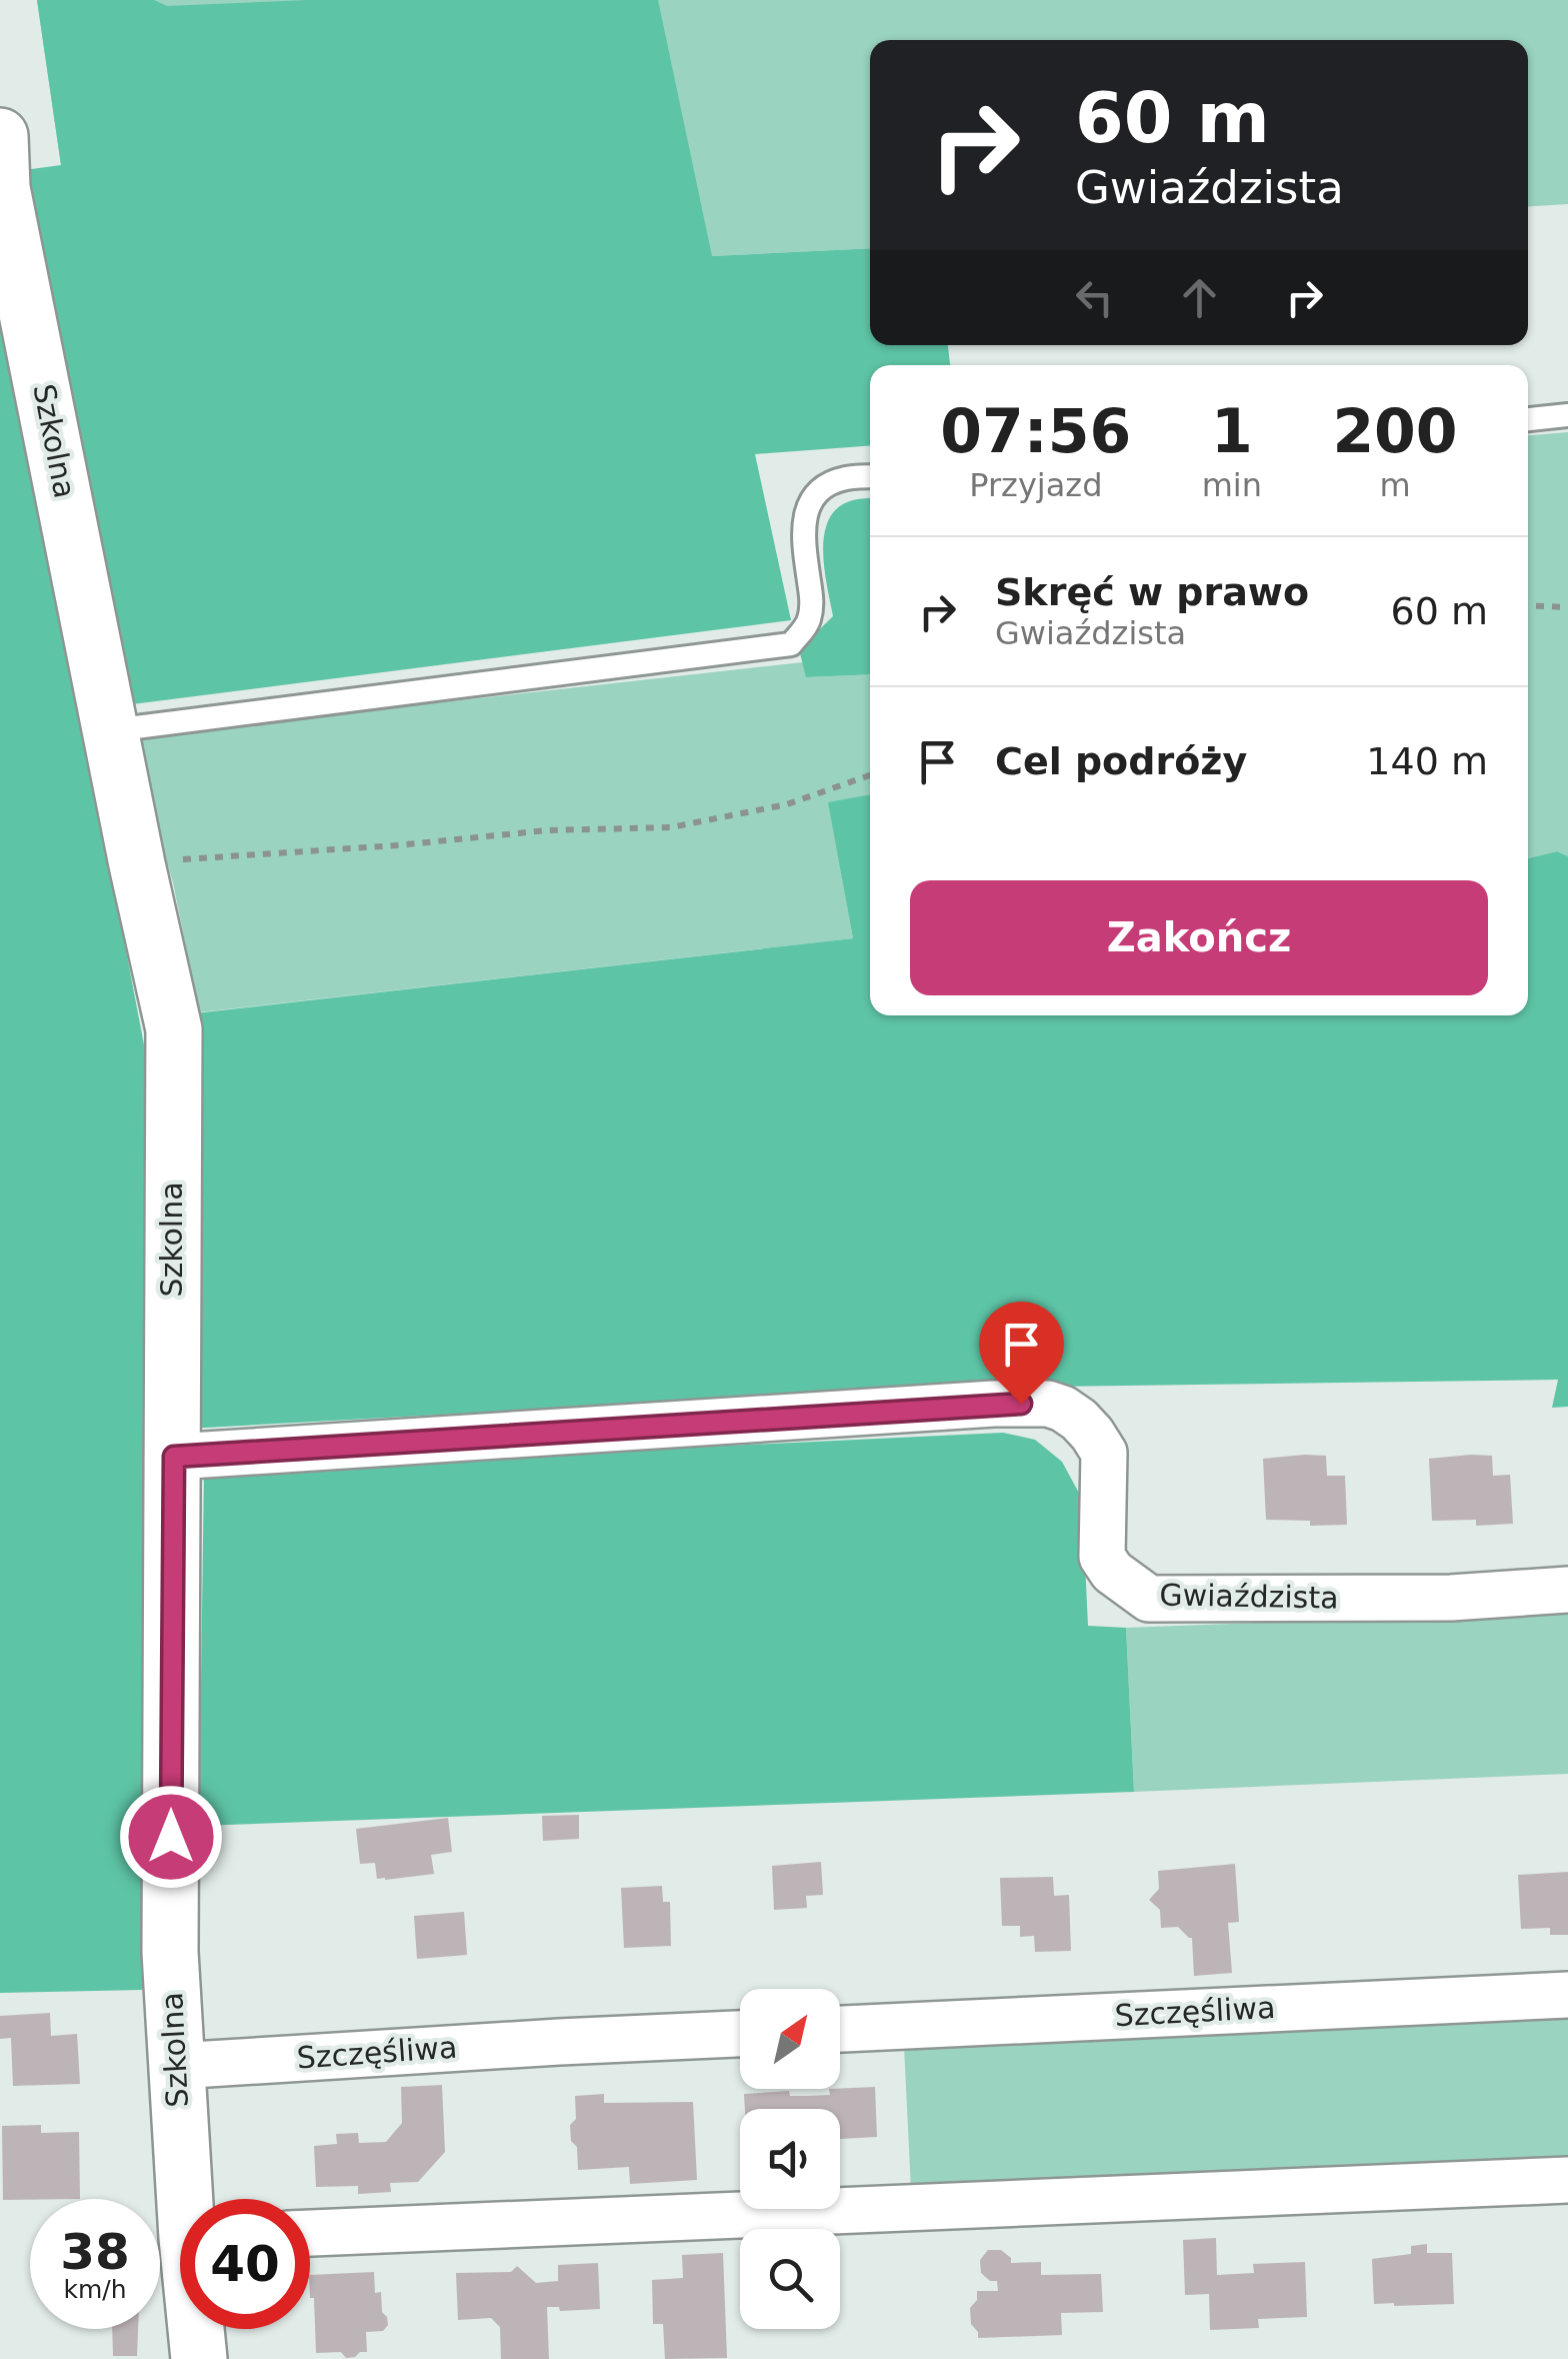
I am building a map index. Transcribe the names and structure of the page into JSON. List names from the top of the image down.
{
  "streets": {
    "street": ["Szkolna", "Gwiaździsta", "Szczęśliwa"]
  },
  "crossings": [
    ["Szkolna", "Gwiaździsta"],
    ["Szkolna", "Szczęśliwa"]
  ],
  "north": "top right",
  "page": {
    "turn": ["60 m", "Gwiaździsta"],
    "eta": [
      "07:56",
      "Przyjazd",
      "1",
      "min",
      "200",
      "m"
    ],
    "list": [
      {
        "name": "Skręć w prawo",
        "note": "Gwiaździsta",
        "value": "60 m"
      },
      {
        "name": "Cel podróży",
        "value": "140 m"
      }
    ],
    "buttons": "Zakończ",
    "speed": "38 km/h",
    "limit": "40"
  }
}
